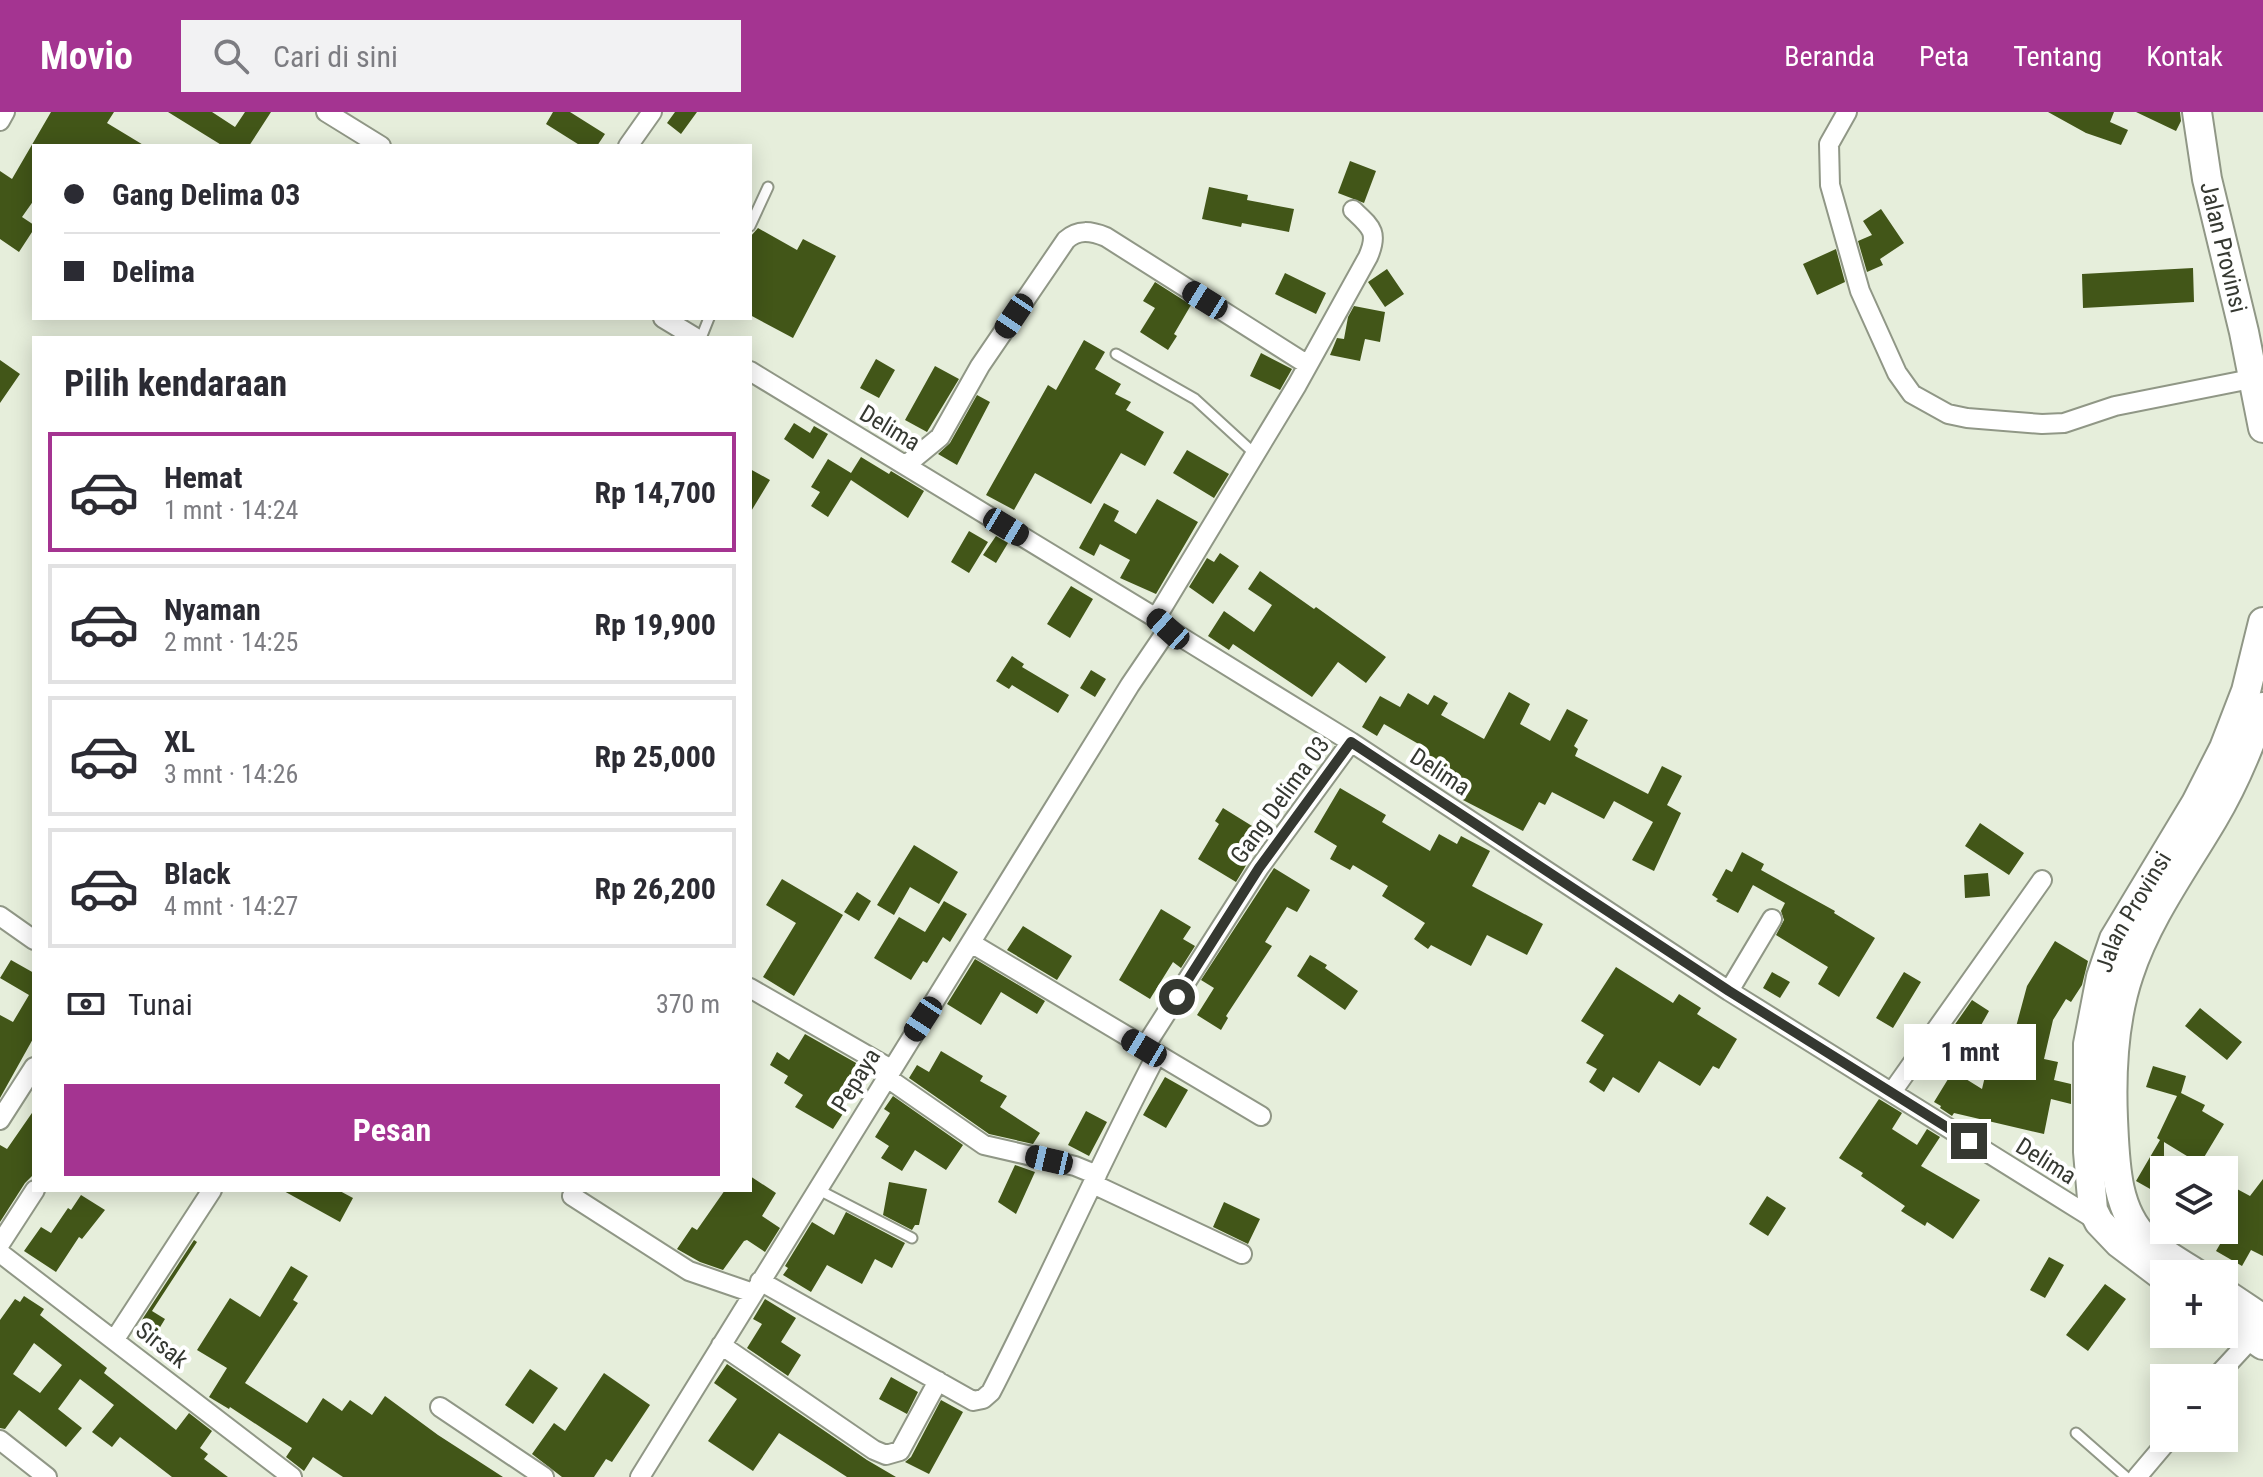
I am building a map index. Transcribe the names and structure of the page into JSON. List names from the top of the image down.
{
  "streets": {
    "main road": ["Jalan Provinsi"],
    "street": [
      "Delima",
      "Gang Delima 03",
      "Pepaya",
      "Sirsak"
    ]
  },
  "crossings": [
    ["Jalan Provinsi", "Delima"],
    ["Delima", "Gang Delima 03"],
    ["Delima", "Pepaya"]
  ],
  "page": {
    "header": "Movio",
    "search": "Cari di sini",
    "nav": [
      "Beranda",
      "Peta",
      "Tentang",
      "Kontak"
    ],
    "banner": ["Gang Delima 03", "Delima"],
    "heading": "Pilih kendaraan",
    "list": [
      {
        "name": "Hemat",
        "note": "1 mnt · 14:24",
        "value": "Rp 14,700"
      },
      {
        "name": "Nyaman",
        "note": "2 mnt · 14:25",
        "value": "Rp 19,900"
      },
      {
        "name": "XL",
        "note": "3 mnt · 14:26",
        "value": "Rp 25,000"
      },
      {
        "name": "Black",
        "note": "4 mnt · 14:27",
        "value": "Rp 26,200"
      }
    ],
    "pay": ["Tunai", "370 m"],
    "bubble": "1 mnt",
    "buttons": "Pesan",
    "map_buttons": ["+", "−"]
  }
}
